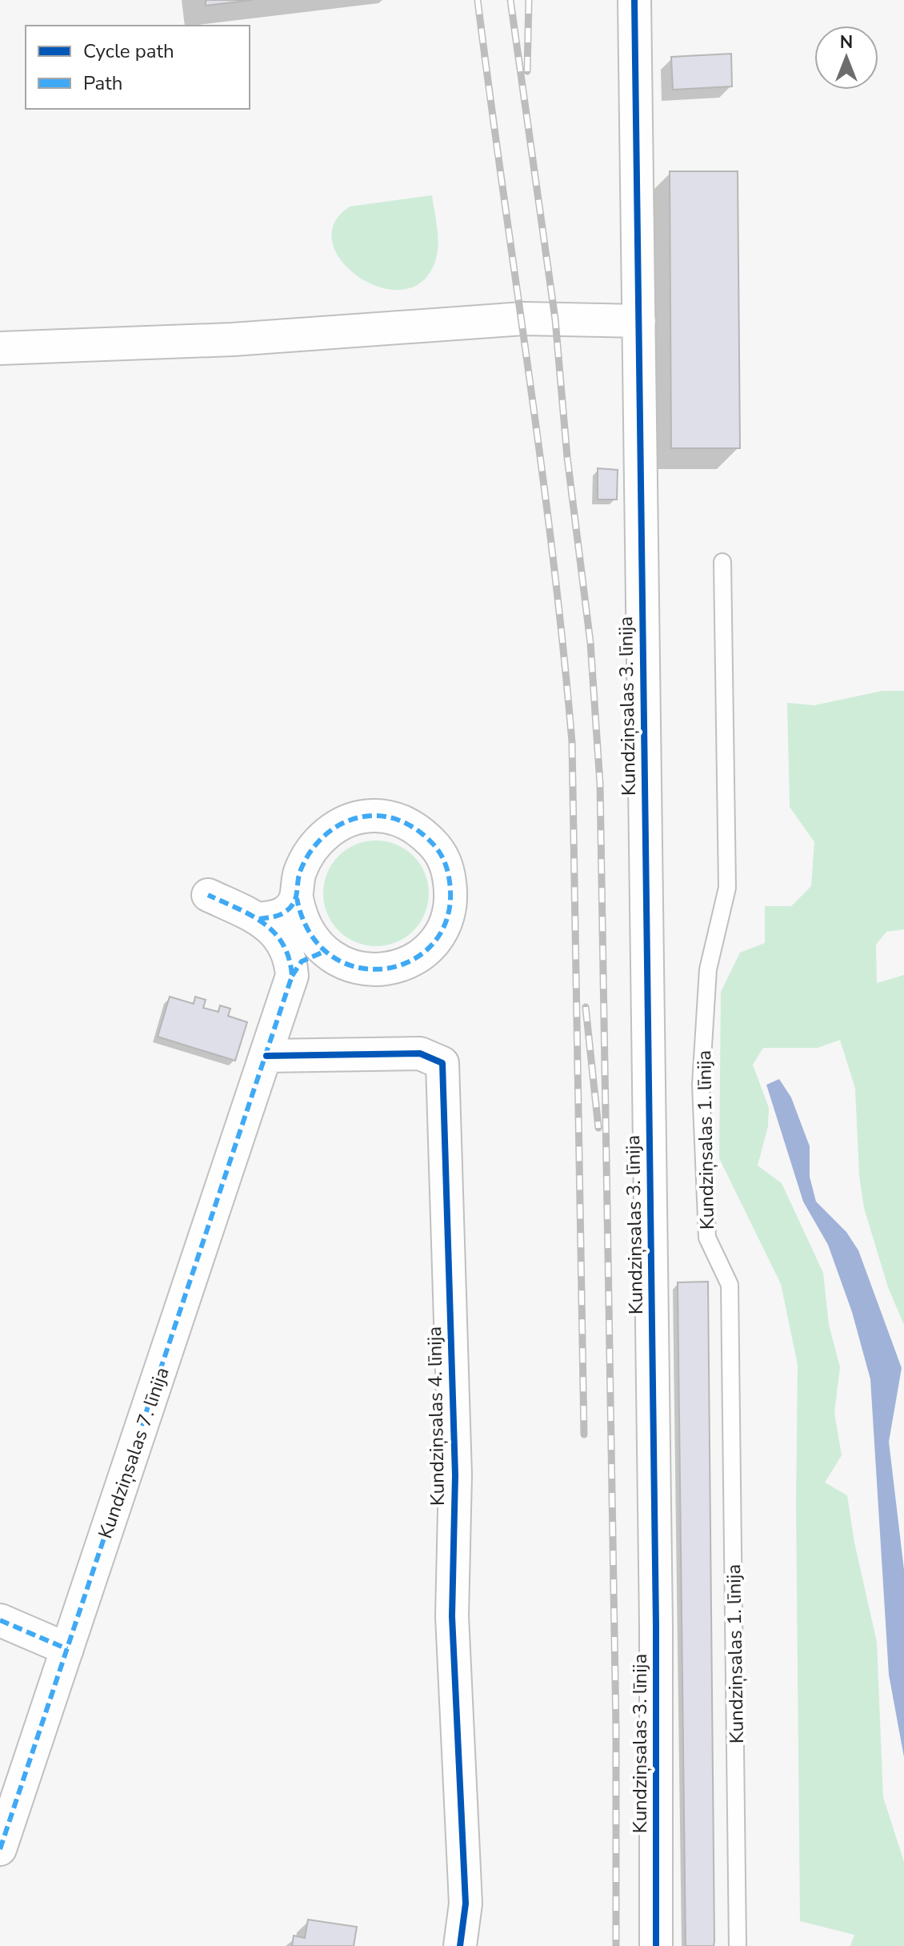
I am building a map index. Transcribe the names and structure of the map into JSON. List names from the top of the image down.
{
  "streets": {
    "street": ["Kundziņsalas 3. līnija", "Kundziņsalas 4. līnija", "Kundziņsalas 7. līnija"],
    "lane": ["Kundziņsalas 1. līnija"]
  },
  "crossings": [
    ["Kundziņsalas 4. līnija", "Kundziņsalas 7. līnija"]
  ],
  "legend": ["Cycle path", "Path"],
  "north": "top"
}
